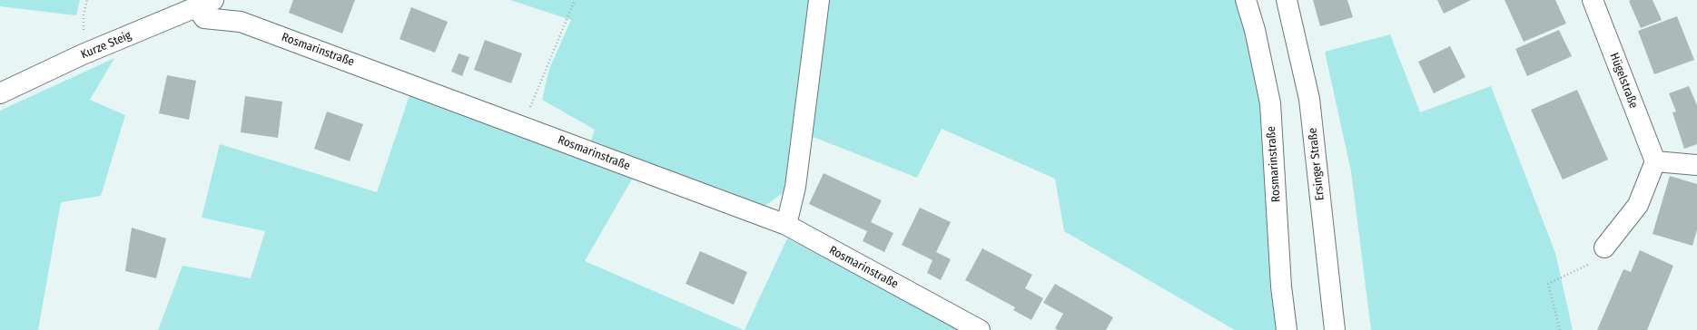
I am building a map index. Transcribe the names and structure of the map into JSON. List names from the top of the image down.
{
  "streets": {
    "street": [
      "Kurze Steig",
      "Rosmarinstraße",
      "Hügelstraße",
      "Ersinger Straße"
    ]
  },
  "crossings": [
    ["Kurze Steig", "Rosmarinstraße"]
  ]
}
